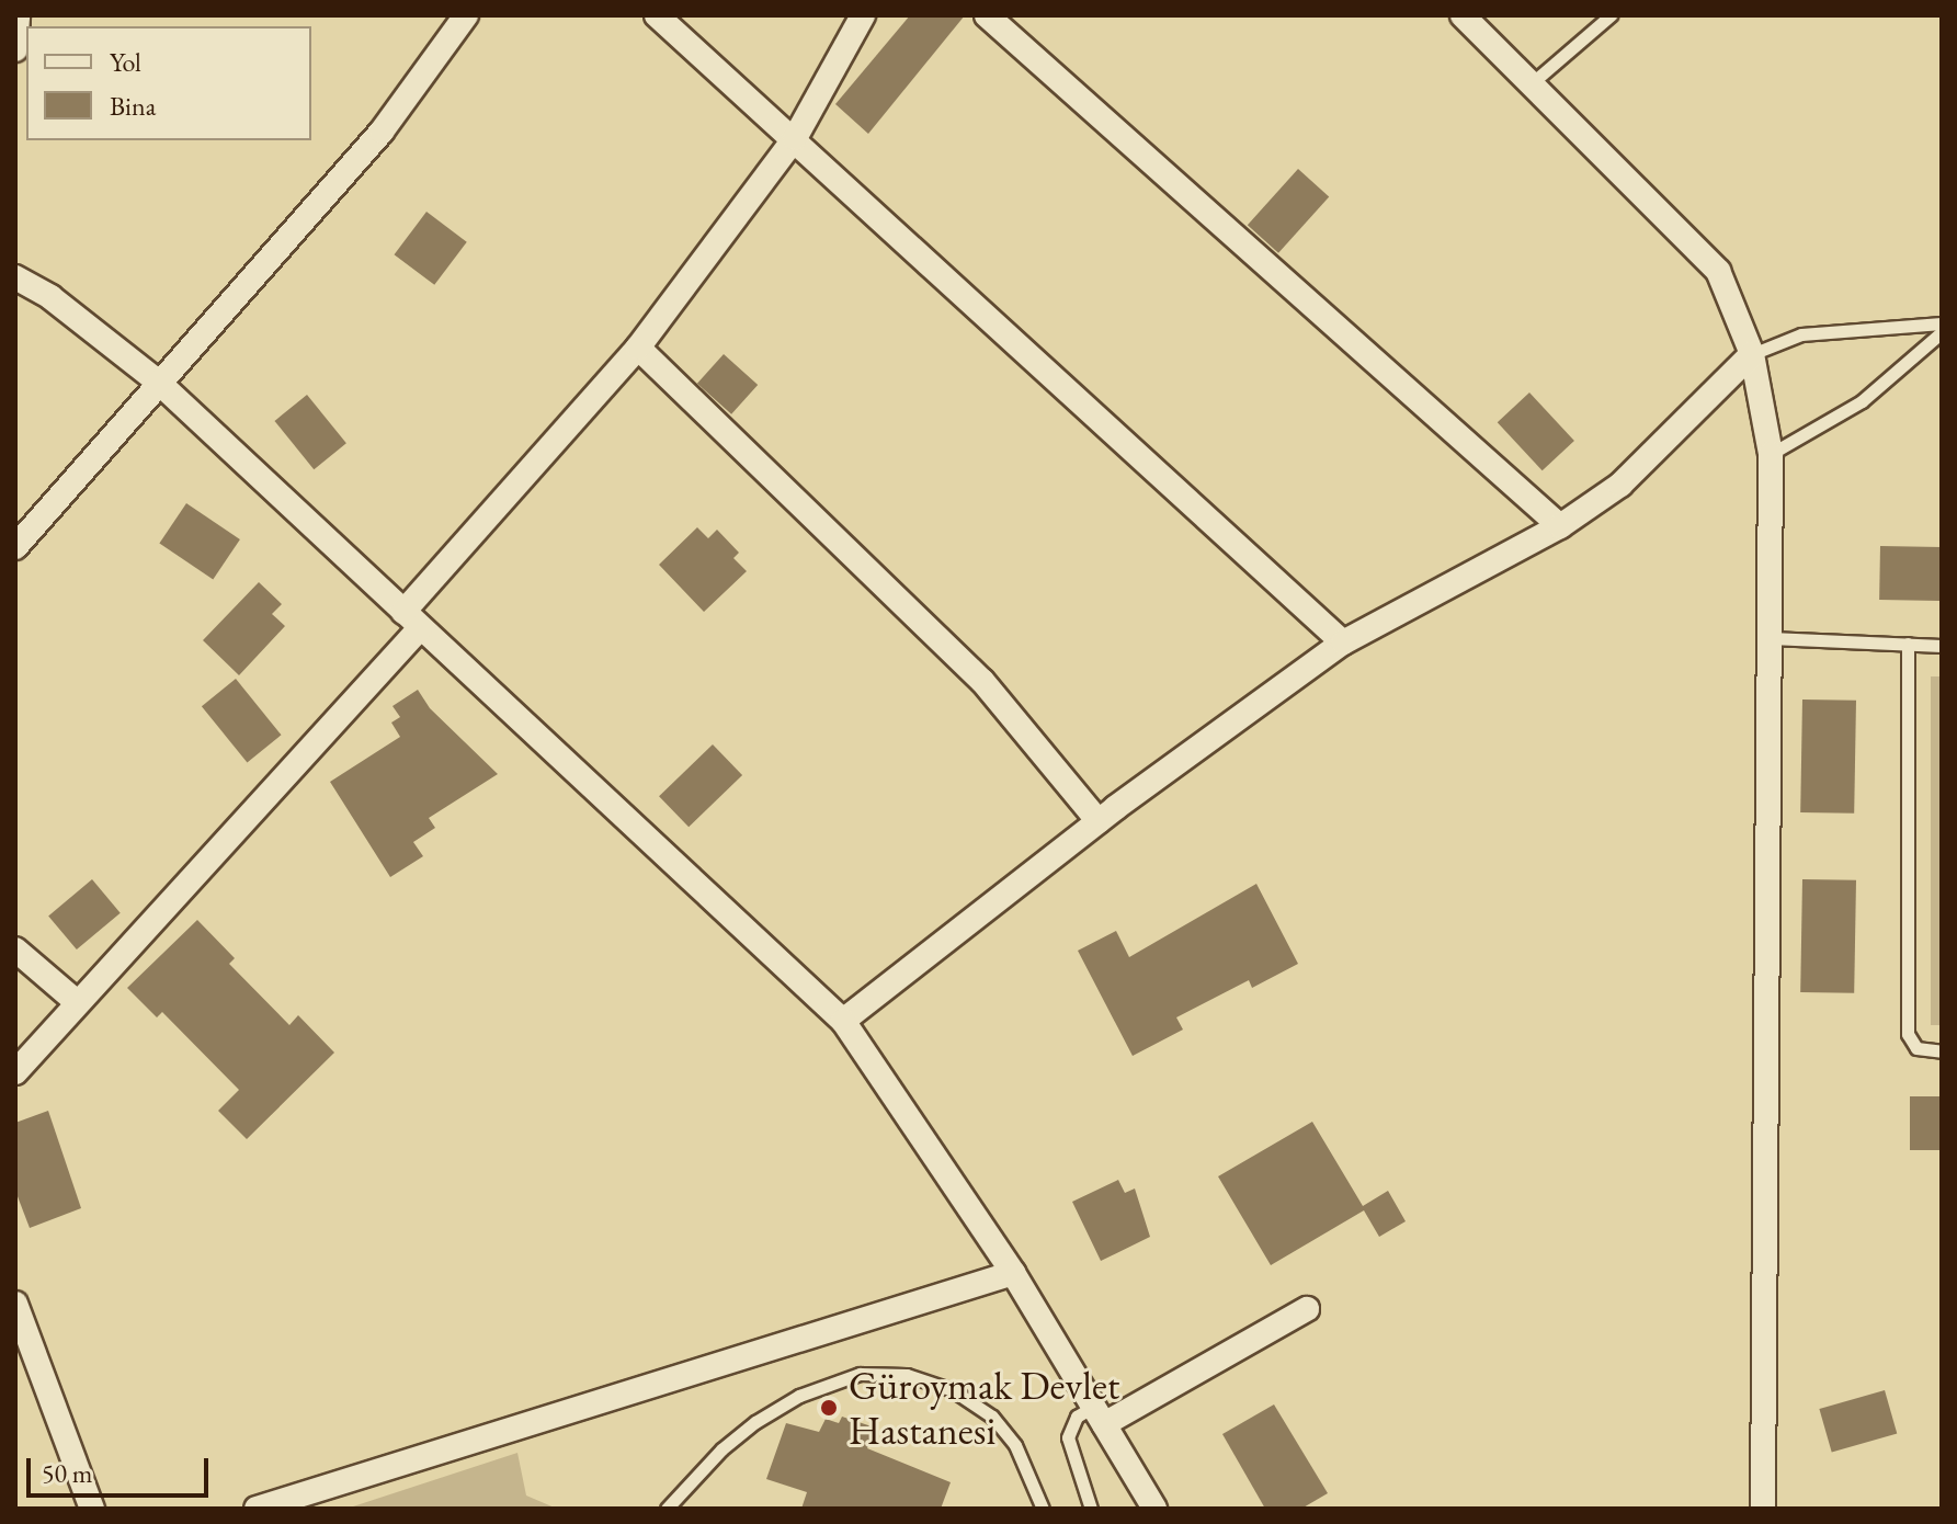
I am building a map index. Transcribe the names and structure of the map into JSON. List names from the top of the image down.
{
  "places": ["Güroymak Devlet Hastanesi"],
  "legend": ["Yol", "Bina"],
  "scale_bar": "50 m"
}
